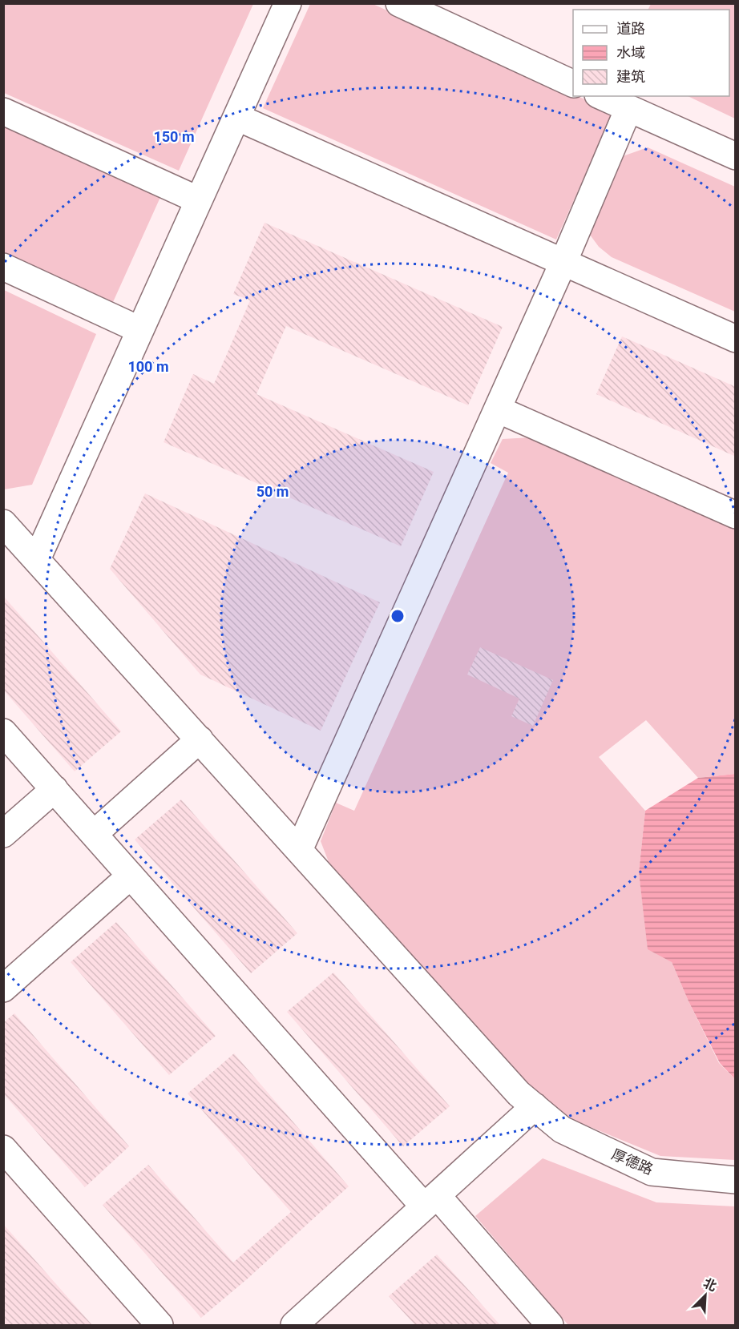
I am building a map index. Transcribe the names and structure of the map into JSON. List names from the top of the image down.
{
  "streets": {
    "lane": ["厚德路"]
  },
  "legend": ["道路", "水域", "建筑"],
  "north": "top right",
  "rings": ["150 m", "100 m", "50 m"]
}
